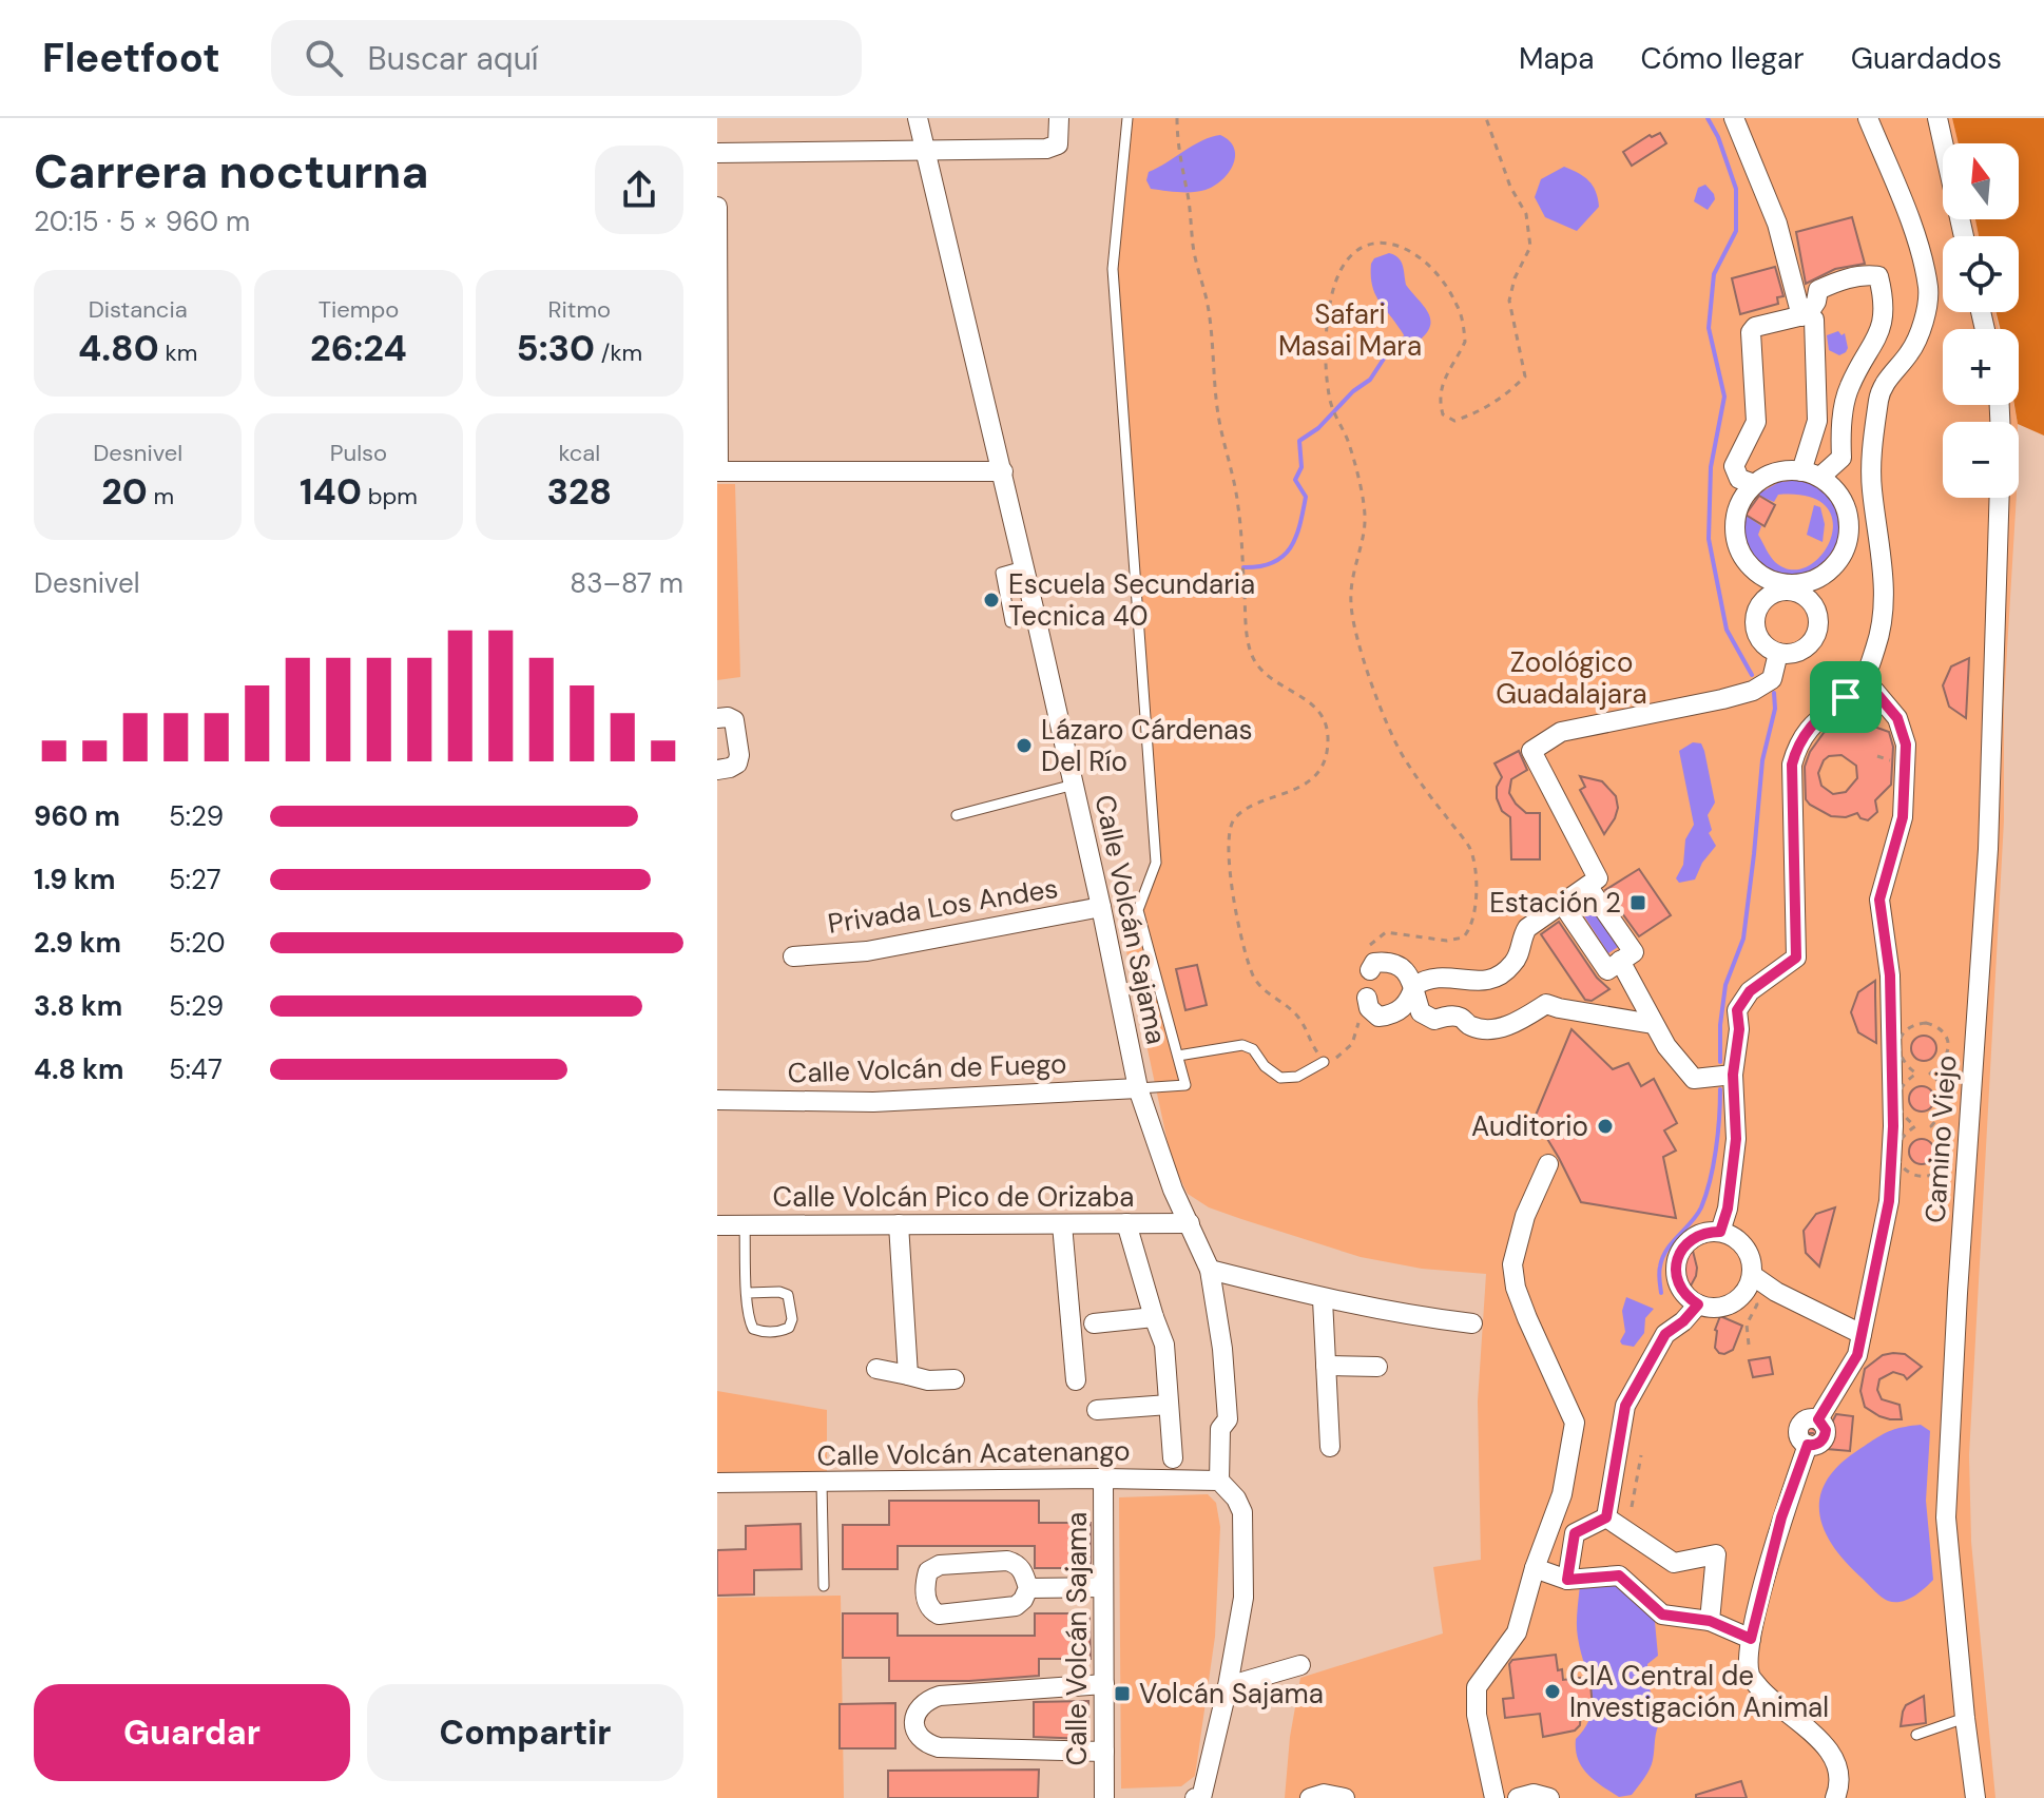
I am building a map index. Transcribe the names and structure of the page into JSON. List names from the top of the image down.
{
  "streets": {
    "street": [
      "Privada Los Andes",
      "Calle Volcán Sajama",
      "Calle Volcán de Fuego",
      "Camino Viejo",
      "Calle Volcán Pico de Orizaba",
      "Calle Volcán Acatenango"
    ]
  },
  "crossings": [
    ["Privada Los Andes", "Calle Volcán Sajama"],
    ["Calle Volcán Sajama", "Calle Volcán de Fuego"],
    ["Calle Volcán Sajama", "Calle Volcán Pico de Orizaba"],
    ["Calle Volcán Sajama", "Calle Volcán Acatenango"]
  ],
  "parks": ["Safari Masai Mara", "Zoológico Guadalajara"],
  "places": {
    "other": [
      "Escuela Secundaria Tecnica 40",
      "Lázaro Cárdenas Del Río",
      "Auditorio",
      "CIA Central de Investigación Animal"
    ],
    "transit": ["Estación 2", "Volcán Sajama"]
  },
  "north": "top",
  "page": {
    "header": "Fleetfoot",
    "search": "Buscar aquí",
    "nav": ["Mapa", "Cómo llegar", "Guardados"],
    "heading": ["Carrera nocturna", "20:15 · 5 × 960 m"],
    "map_buttons": ["+", "−"],
    "stats": [
      ["Distancia", "4.80 km"],
      ["Tiempo", "26:24"],
      ["Ritmo", "5:30 /km"],
      ["Desnivel", "20 m"],
      ["Pulso", "140 bpm"],
      ["kcal", "328"]
    ],
    "chart": ["Desnivel", "83–87 m"],
    "list": [
      {
        "name": "960 m",
        "note": "5:29"
      },
      {
        "name": "1.9 km",
        "note": "5:27"
      },
      {
        "name": "2.9 km",
        "note": "5:20"
      },
      {
        "name": "3.8 km",
        "note": "5:29"
      },
      {
        "name": "4.8 km",
        "note": "5:47"
      }
    ],
    "buttons": ["Guardar", "Compartir"]
  }
}
